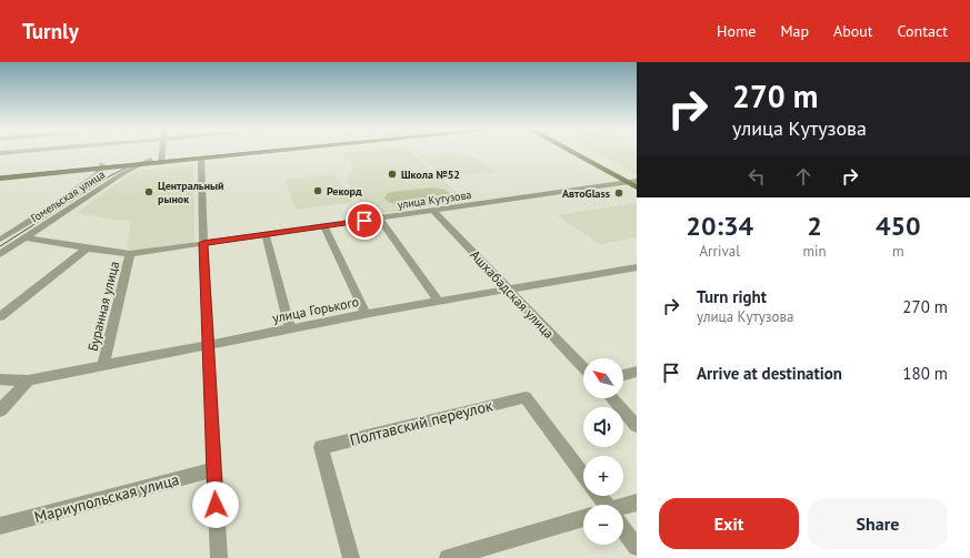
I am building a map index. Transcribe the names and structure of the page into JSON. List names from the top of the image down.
{
  "streets": {
    "street": [
      "Гомельская улица",
      "улица Кутузова",
      "Ашхабадская улица",
      "Буранная улица",
      "улица Горького",
      "Полтавский переулок",
      "Мариупольская улица"
    ]
  },
  "crossings": [
    ["Гомельская улица", "улица Кутузова"],
    ["улица Кутузова", "Ашхабадская улица"],
    ["улица Кутузова", "Буранная улица"],
    ["Ашхабадская улица", "улица Горького"],
    ["Буранная улица", "улица Горького"]
  ],
  "places": [
    "Школа №52",
    "Рекорд",
    "Центральный рынок",
    "АвтоGlass"
  ],
  "north": "top left",
  "page": {
    "header": "Turnly",
    "nav": [
      "Home",
      "Map",
      "About",
      "Contact"
    ],
    "turn": ["270 m", "улица Кутузова"],
    "eta": [
      "20:34",
      "Arrival",
      "2",
      "min",
      "450",
      "m"
    ],
    "list": [
      {
        "name": "Turn right",
        "note": "улица Кутузова",
        "value": "270 m"
      },
      {
        "name": "Arrive at destination",
        "value": "180 m"
      }
    ],
    "map_buttons": ["+", "−"],
    "buttons": ["Exit", "Share"]
  }
}
